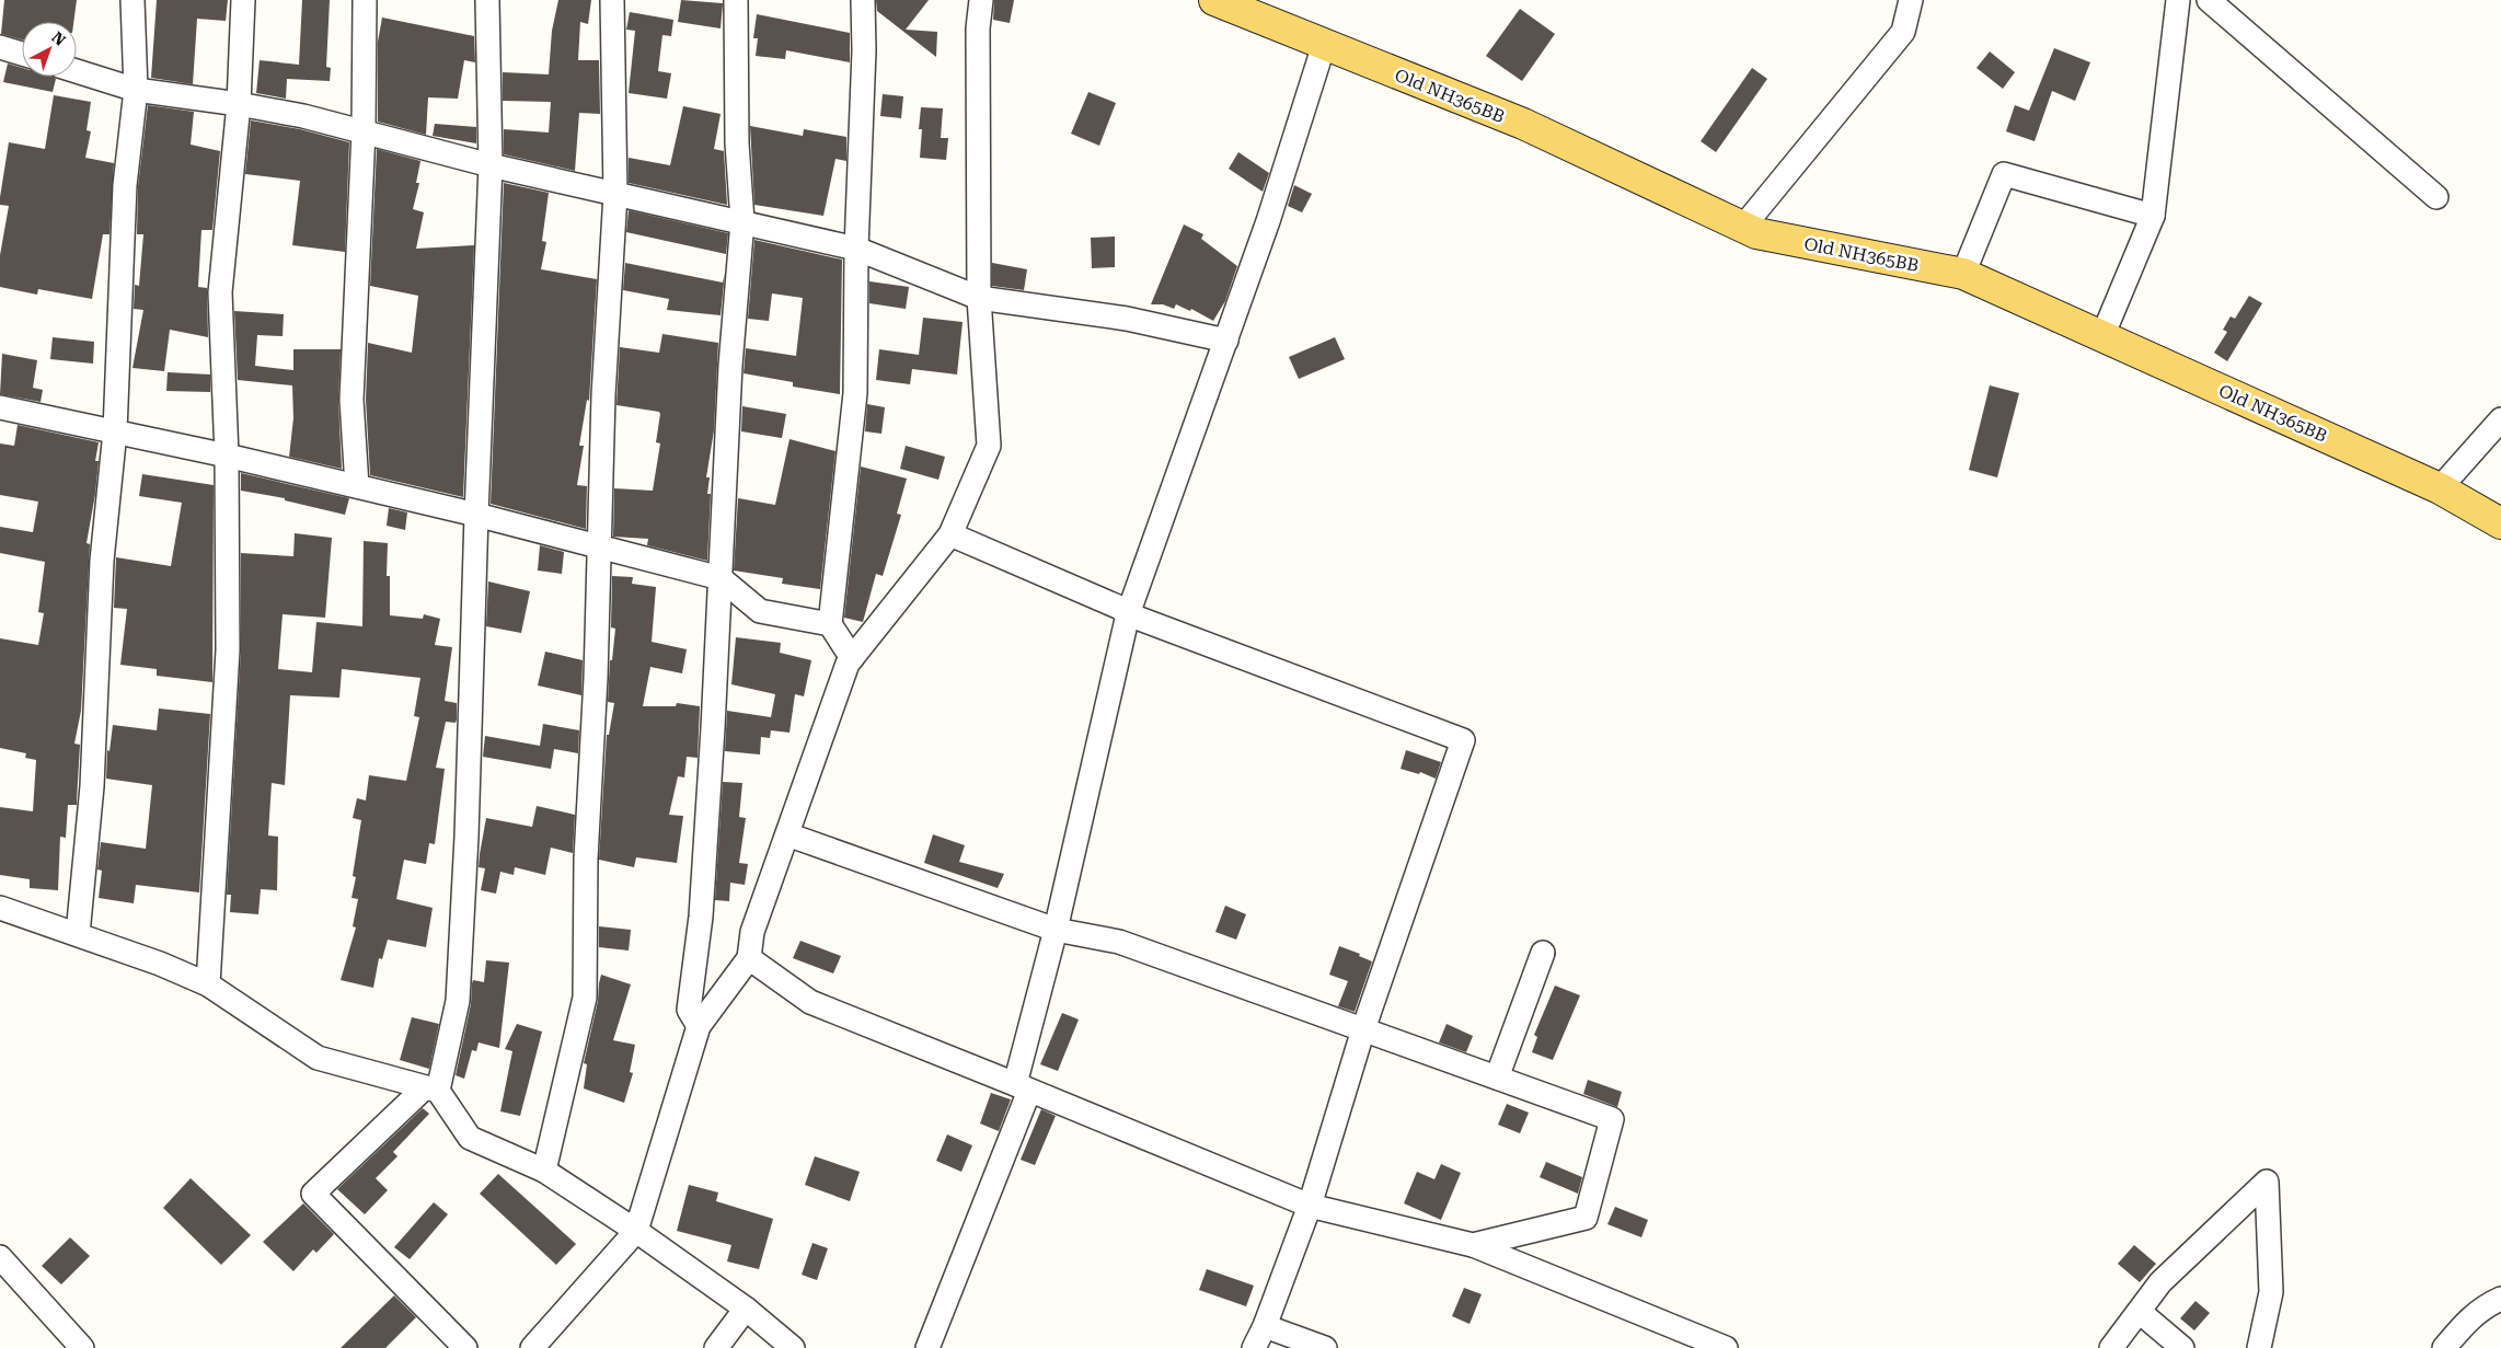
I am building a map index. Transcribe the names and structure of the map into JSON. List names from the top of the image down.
{
  "streets": {
    "main road": ["Old NH365BB"]
  },
  "north": "top right"
}
